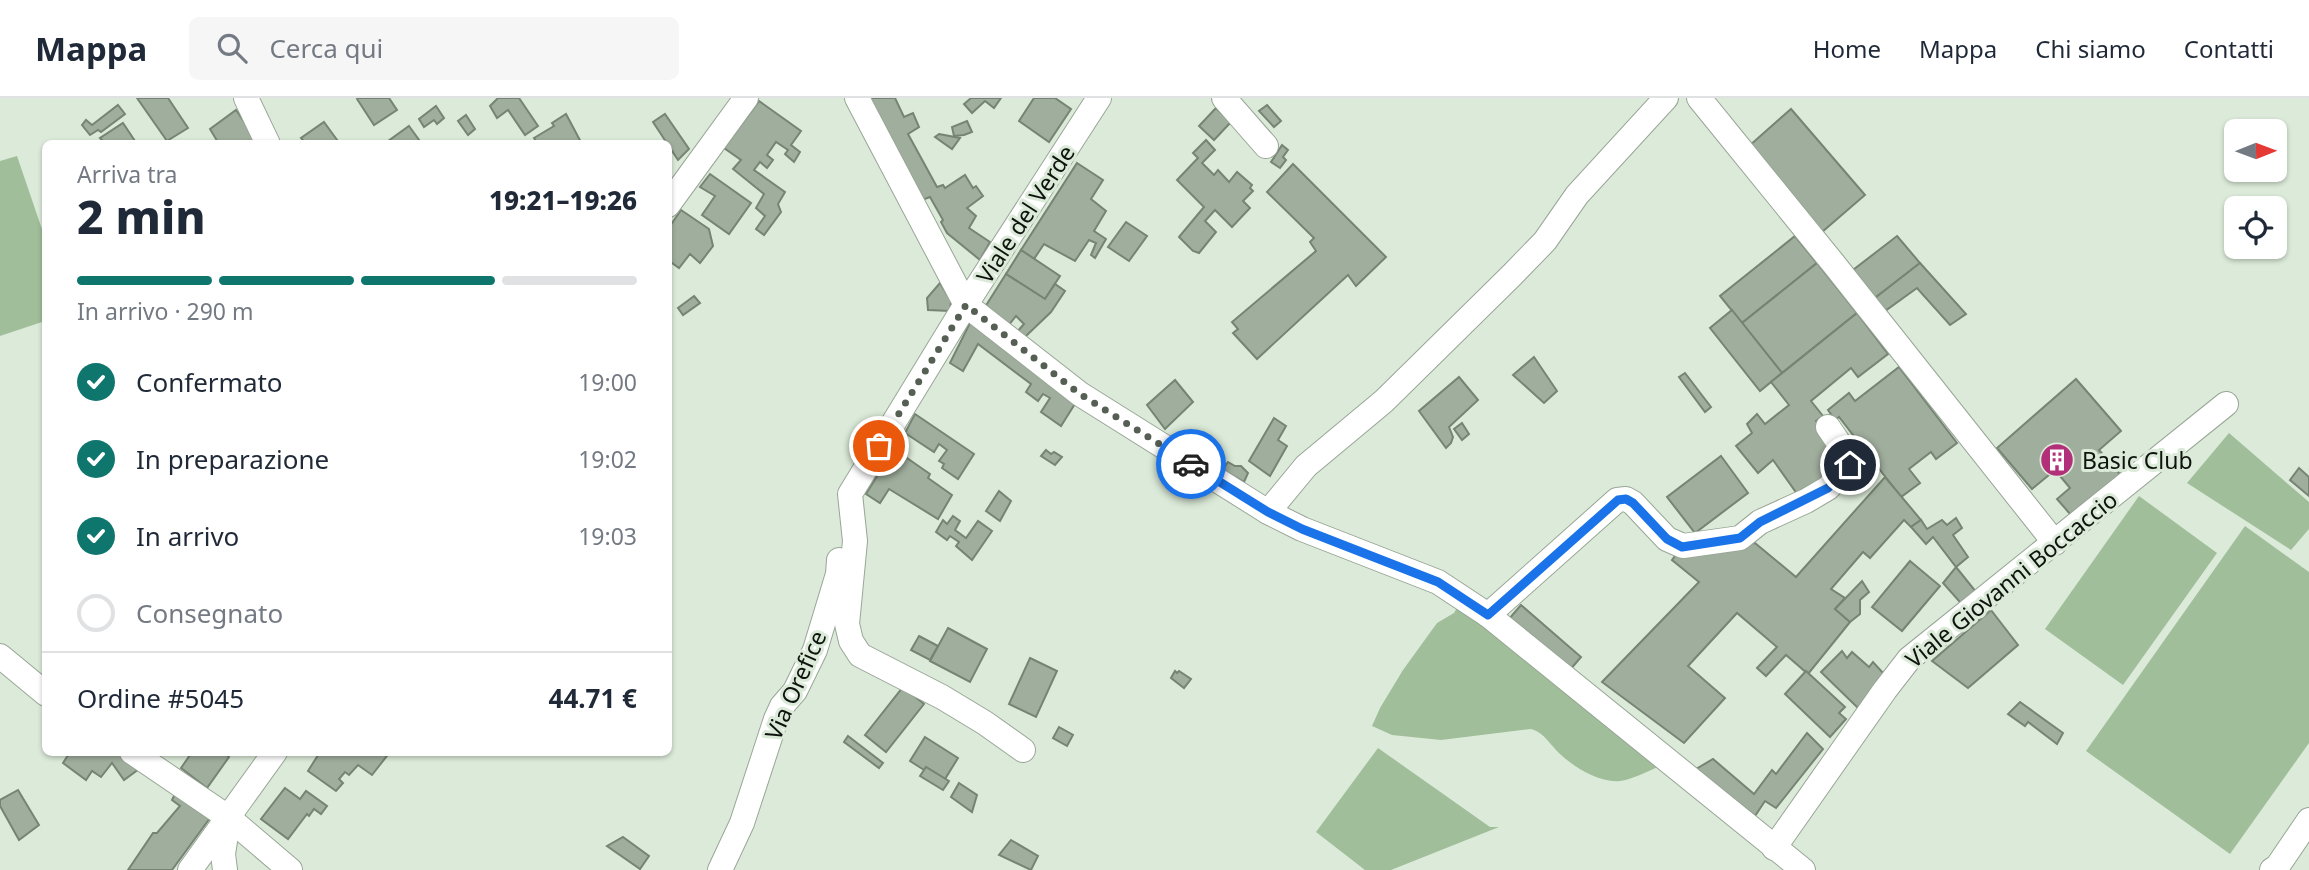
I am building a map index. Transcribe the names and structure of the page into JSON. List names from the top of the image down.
{
  "streets": {
    "street": ["Viale del Verde", "Viale Giovanni Boccaccio", "Via Orefice"]
  },
  "crossings": [
    ["Viale del Verde", "Via Orefice"]
  ],
  "places": {
    "building": ["Basic Club"]
  },
  "north": "right",
  "page": {
    "header": "Mappa",
    "search": "Cerca qui",
    "nav": [
      "Home",
      "Mappa",
      "Chi siamo",
      "Contatti"
    ],
    "heading": ["2 min", "Arriva tra", "19:21–19:26"],
    "panel": ["Ordine #5045", "44.71 €"],
    "bar": "In arrivo · 290 m",
    "list": [
      ["Confermato", "19:00"],
      ["In preparazione", "19:02"],
      ["In arrivo", "19:03"],
      "Consegnato"
    ]
  }
}
